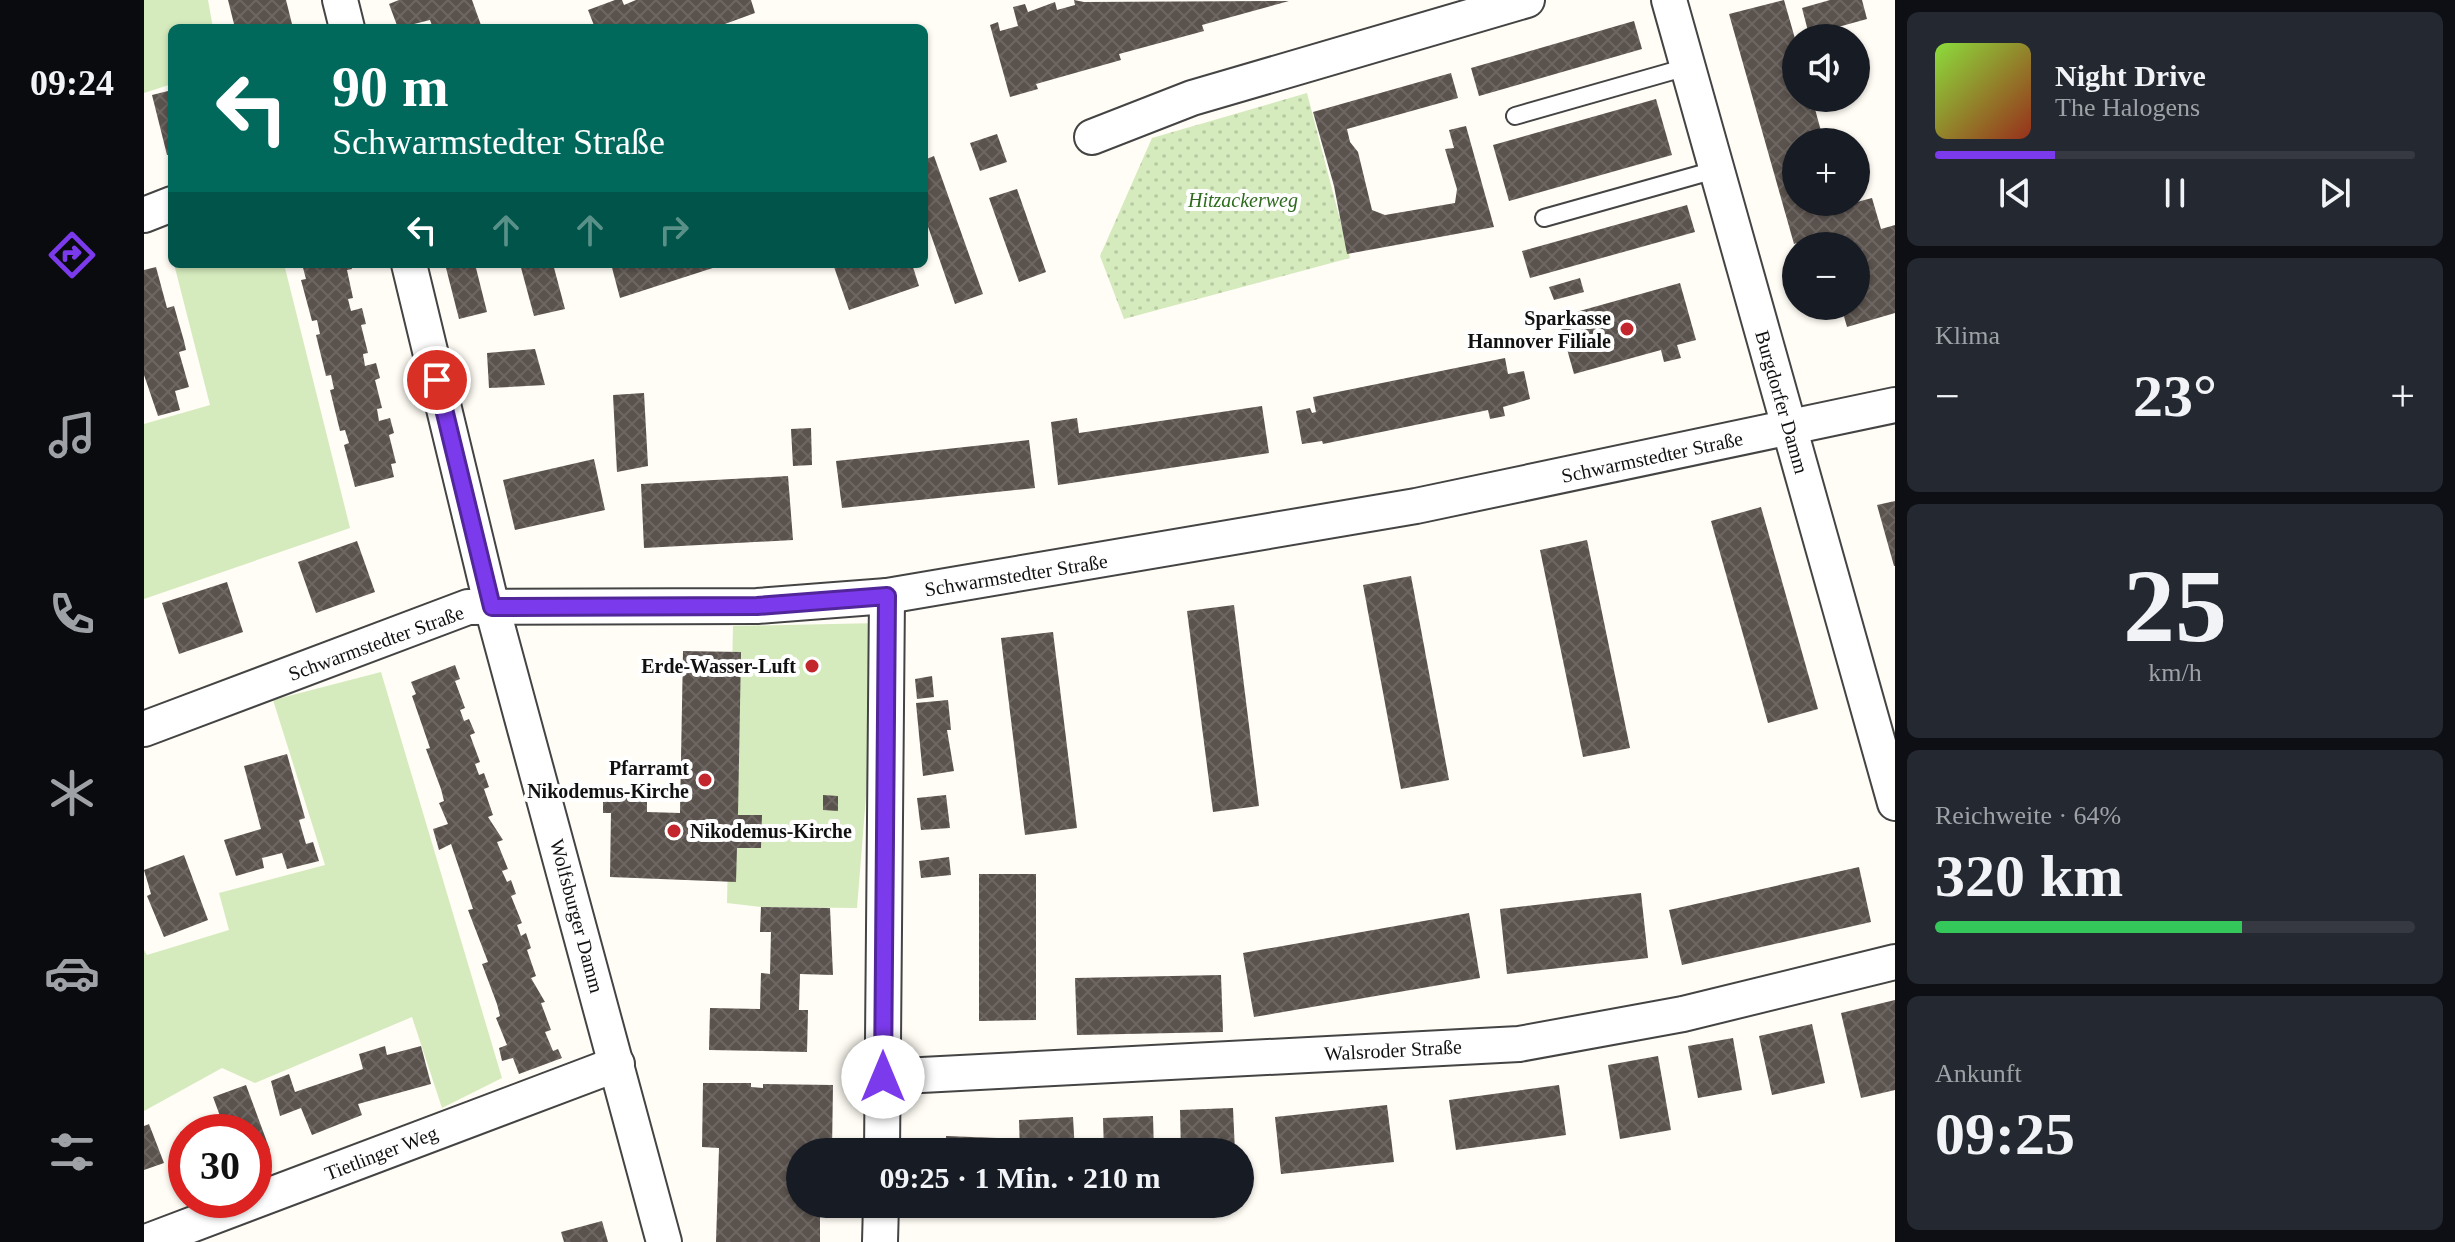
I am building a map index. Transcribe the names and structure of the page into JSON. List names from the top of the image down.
{
  "streets": {
    "street": [
      "Burgdorfer Damm",
      "Schwarmstedter Straße",
      "Wolfsburger Damm",
      "Walsroder Straße",
      "Tietlinger Weg"
    ]
  },
  "crossings": [
    ["Burgdorfer Damm", "Schwarmstedter Straße"],
    ["Schwarmstedter Straße", "Wolfsburger Damm"],
    ["Wolfsburger Damm", "Tietlinger Weg"]
  ],
  "parks": ["Hitzackerweg"],
  "places": [
    "Sparkasse Hannover Filiale",
    "Erde-Wasser-Luft",
    "Pfarramt Nikodemus-Kirche",
    "Nikodemus-Kirche"
  ],
  "page": {
    "tabs": "09:24",
    "map_buttons": ["+", "−"],
    "turn": ["90 m", "Schwarmstedter Straße"],
    "song": ["Night Drive", "The Halogens"],
    "tile": [
      "Klima",
      ["25", "km/h"],
      ["Reichweite · 64%", "320 km"],
      ["Ankunft", "09:25"]
    ],
    "heat": ["−", "23°", "+"],
    "limit": "30",
    "trip": "09:25 · 1 Min. · 210 m"
  }
}
